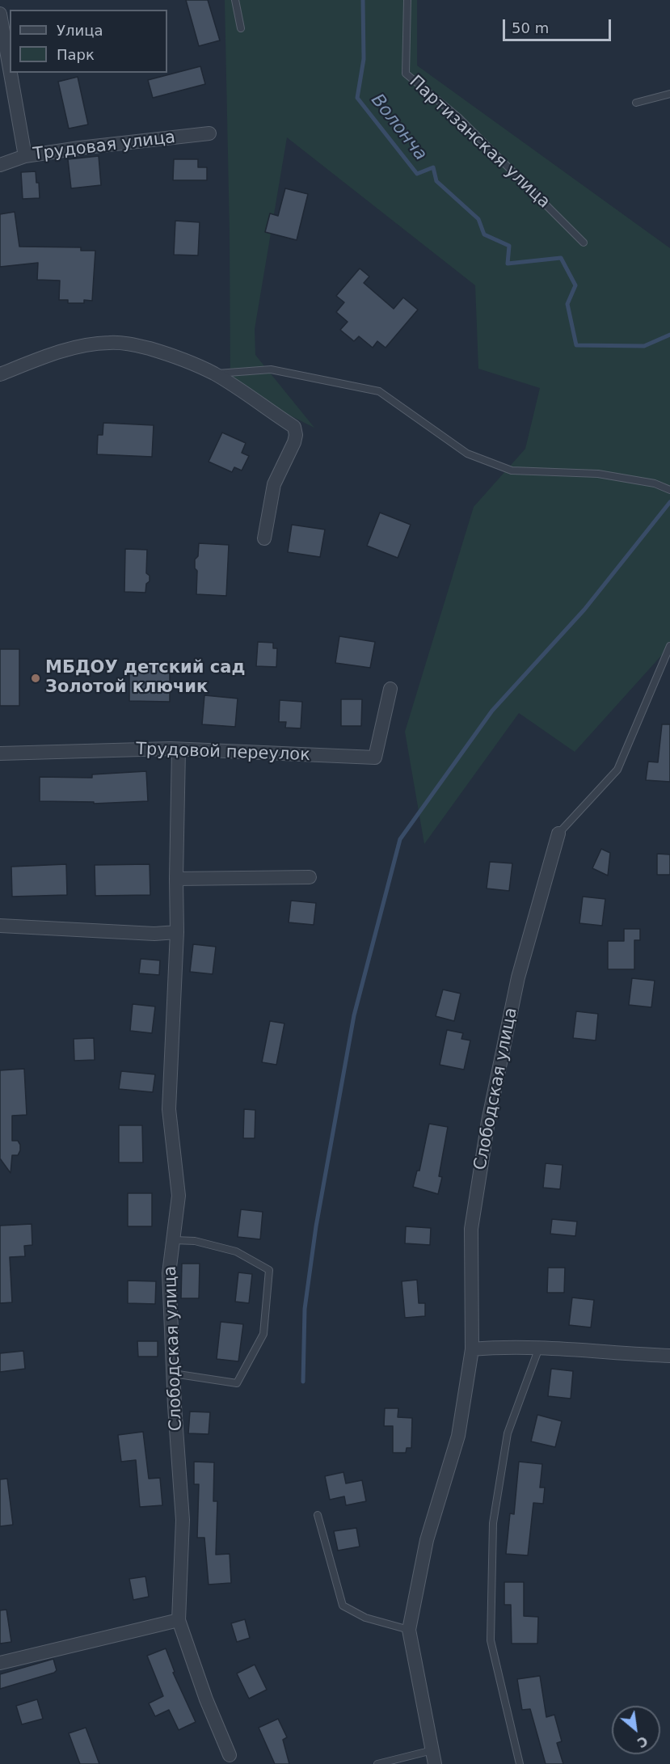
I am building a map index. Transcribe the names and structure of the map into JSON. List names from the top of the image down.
{
  "streets": {
    "street": ["Трудовая улица", "Трудовой переулок", "Слободская улица"],
    "lane": ["Партизанская улица"]
  },
  "water": ["Волонча"],
  "places": ["МБДОУ детский сад Золотой ключик"],
  "legend": ["Улица", "Парк"],
  "scale_bar": "50 m",
  "north": "bottom right"
}
